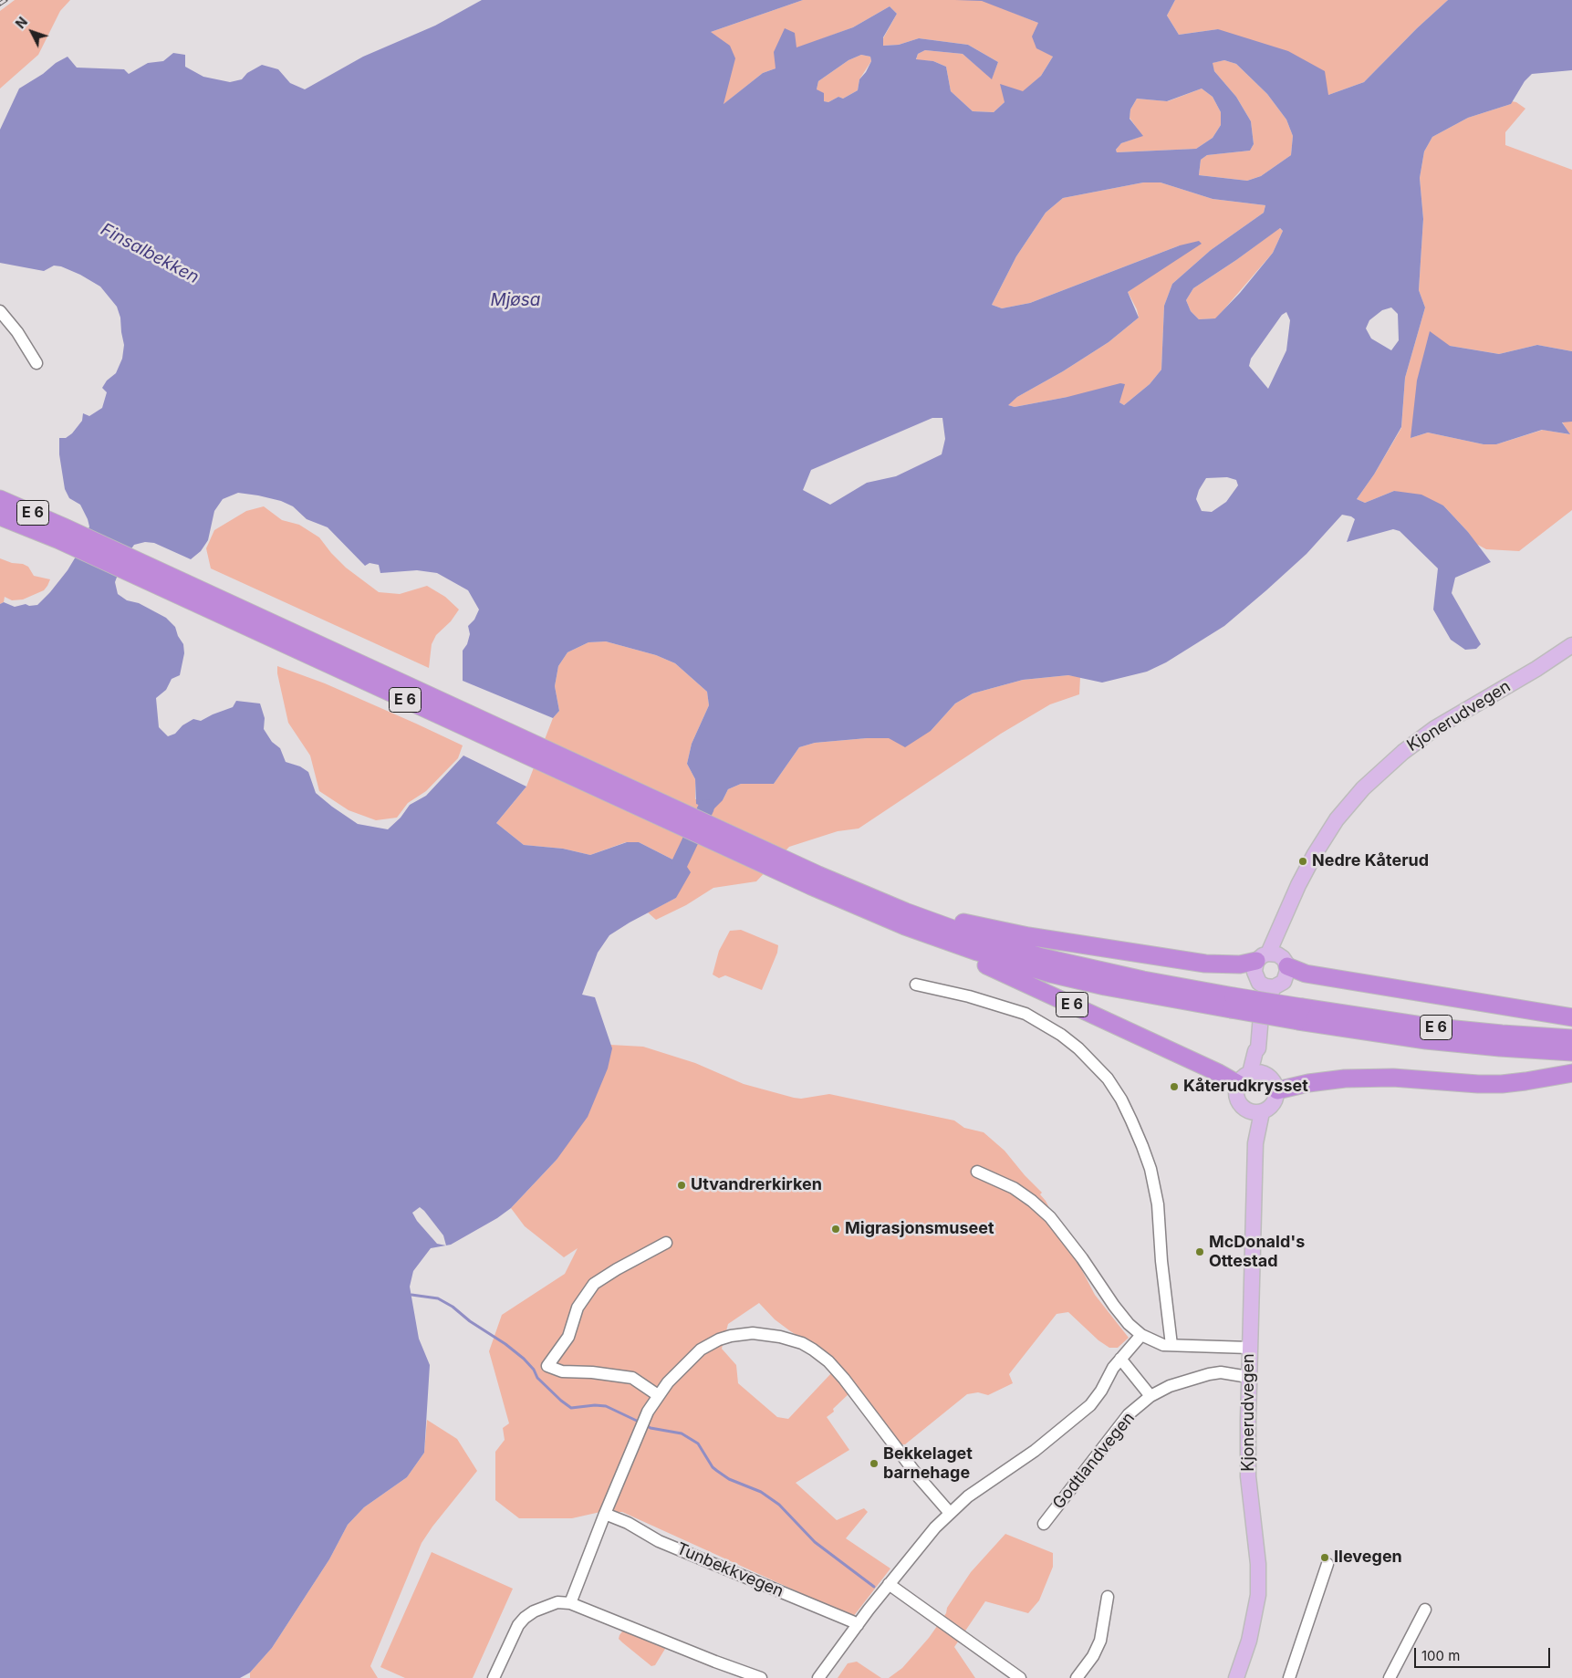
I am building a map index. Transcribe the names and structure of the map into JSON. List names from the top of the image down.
{
  "streets": {
    "highway": ["E 6"],
    "main road": ["Kjonerudvegen"],
    "street": ["Godtlandvegen", "Tunbekkvegen"]
  },
  "crossings": [
    ["E 6", "Kjonerudvegen"],
    ["Kjonerudvegen", "Godtlandvegen"]
  ],
  "water": ["Finsalbekken", "Mjøsa"],
  "places": [
    "Nedre Kåterud",
    "Kåterudkrysset",
    "Utvandrerkirken",
    "Migrasjonsmuseet",
    "McDonald's Ottestad",
    "Bekkelaget barnehage",
    "Ilevegen"
  ],
  "scale_bar": "100 m",
  "north": "top left"
}
